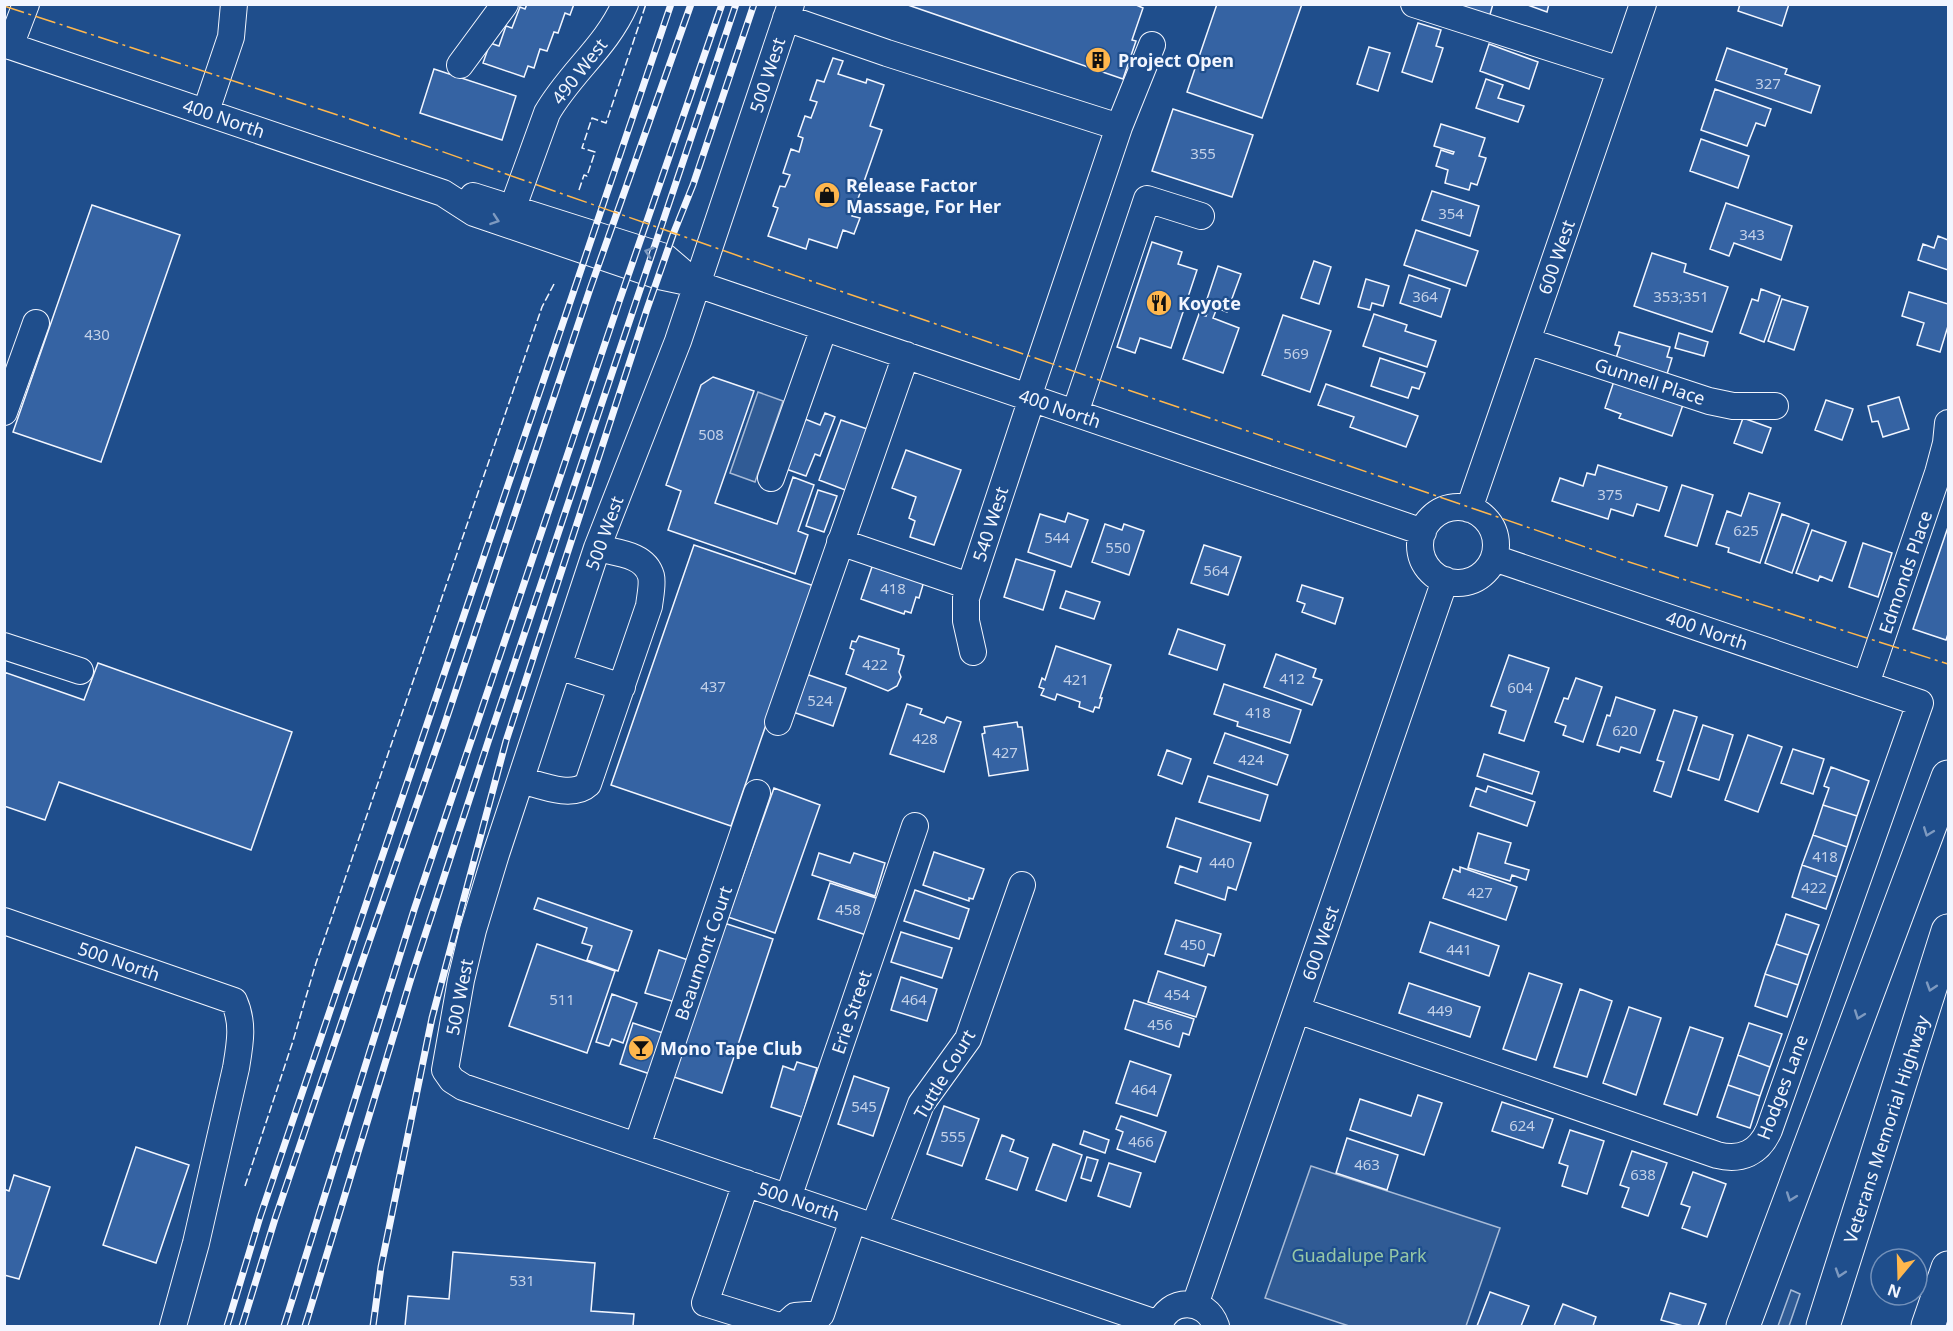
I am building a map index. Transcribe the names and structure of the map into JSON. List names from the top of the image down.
{
  "streets": {
    "highway": ["Veterans Memorial Highway"],
    "street": [
      "490 West",
      "500 West",
      "400 North",
      "600 West",
      "Gunnell Place",
      "540 West",
      "Edmonds Place",
      "Beaumont Court",
      "500 North",
      "Erie Street",
      "Tuttle Court",
      "Hodges Lane"
    ]
  },
  "crossings": [
    ["490 West", "400 North"],
    ["500 West", "400 North"],
    ["500 West", "500 North"],
    ["400 North", "600 West"],
    ["400 North", "540 West"],
    ["400 North", "Edmonds Place"],
    ["400 North", "Hodges Lane"],
    ["600 West", "Gunnell Place"],
    ["600 West", "Hodges Lane"],
    ["Beaumont Court", "500 North"],
    ["500 North", "Erie Street"],
    ["500 North", "Tuttle Court"]
  ],
  "parks": ["Guadalupe Park"],
  "places": {
    "building": ["Project Open"],
    "shop": ["Release Factor Massage, For Her"],
    "restaurant": ["Koyote"],
    "bar": ["Mono Tape Club"]
  },
  "house_numbers": [
    "327",
    "355",
    "354",
    "343",
    "364",
    "353;351",
    "430",
    "569",
    "508",
    "375",
    "625",
    "544",
    "550",
    "564",
    "418",
    "422",
    "412",
    "421",
    "437",
    "604",
    "524",
    "418",
    "620",
    "428",
    "427",
    "424",
    "418",
    "440",
    "422",
    "427",
    "458",
    "450",
    "441",
    "454",
    "511",
    "464",
    "449",
    "456",
    "464",
    "545",
    "624",
    "555",
    "466",
    "463",
    "638",
    "531"
  ],
  "north": "bottom"
}
